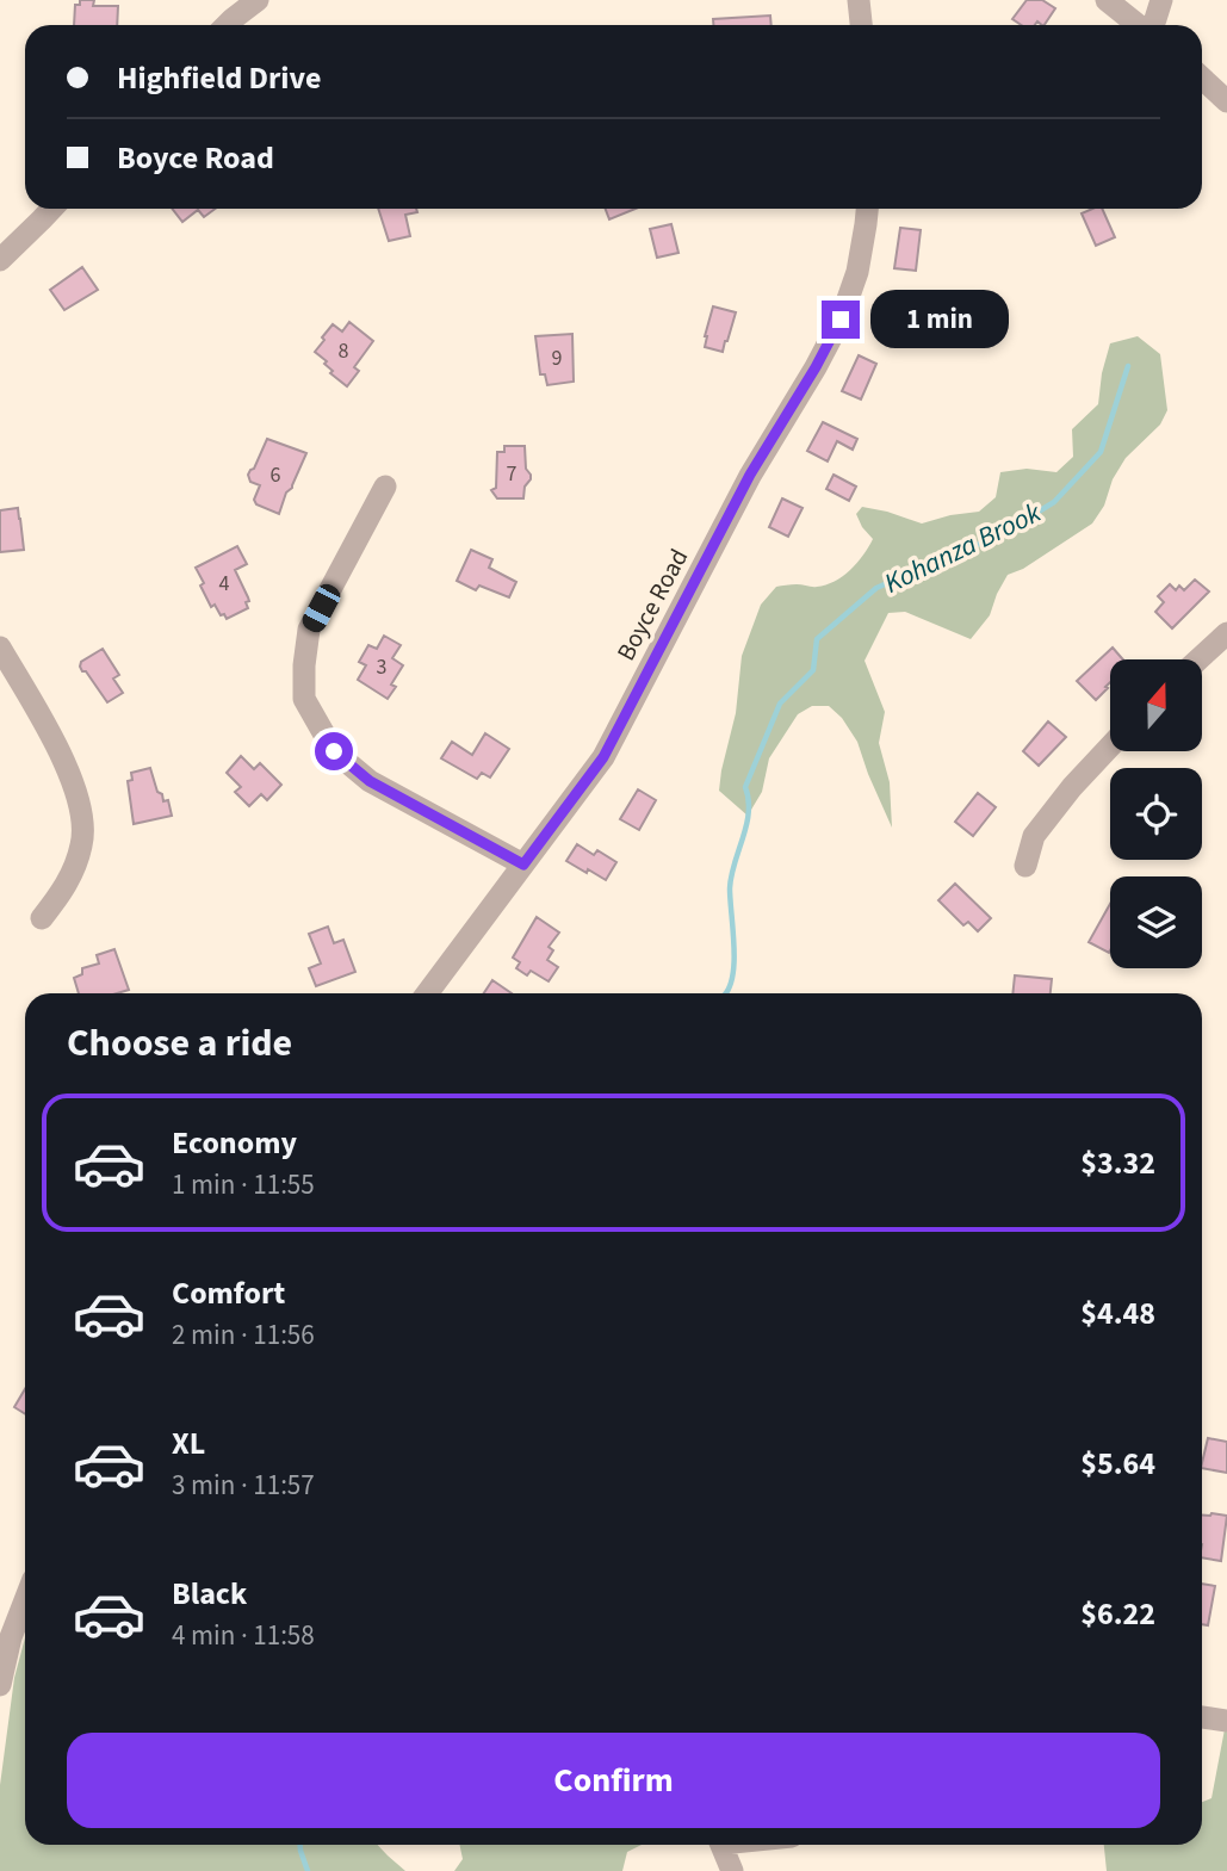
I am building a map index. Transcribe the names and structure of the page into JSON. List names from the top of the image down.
{
  "streets": {
    "street": ["Boyce Road"]
  },
  "water": ["Kohanza Brook"],
  "house_numbers": [
    "8",
    "9",
    "7",
    "6",
    "4",
    "3"
  ],
  "north": "top",
  "page": {
    "banner": ["Highfield Drive", "Boyce Road"],
    "bubble": "1 min",
    "heading": "Choose a ride",
    "list": [
      {
        "name": "Economy",
        "note": "1 min · 11:55",
        "value": "$3.32"
      },
      {
        "name": "Comfort",
        "note": "2 min · 11:56",
        "value": "$4.48"
      },
      {
        "name": "XL",
        "note": "3 min · 11:57",
        "value": "$5.64"
      },
      {
        "name": "Black",
        "note": "4 min · 11:58",
        "value": "$6.22"
      }
    ],
    "buttons": "Confirm"
  }
}
